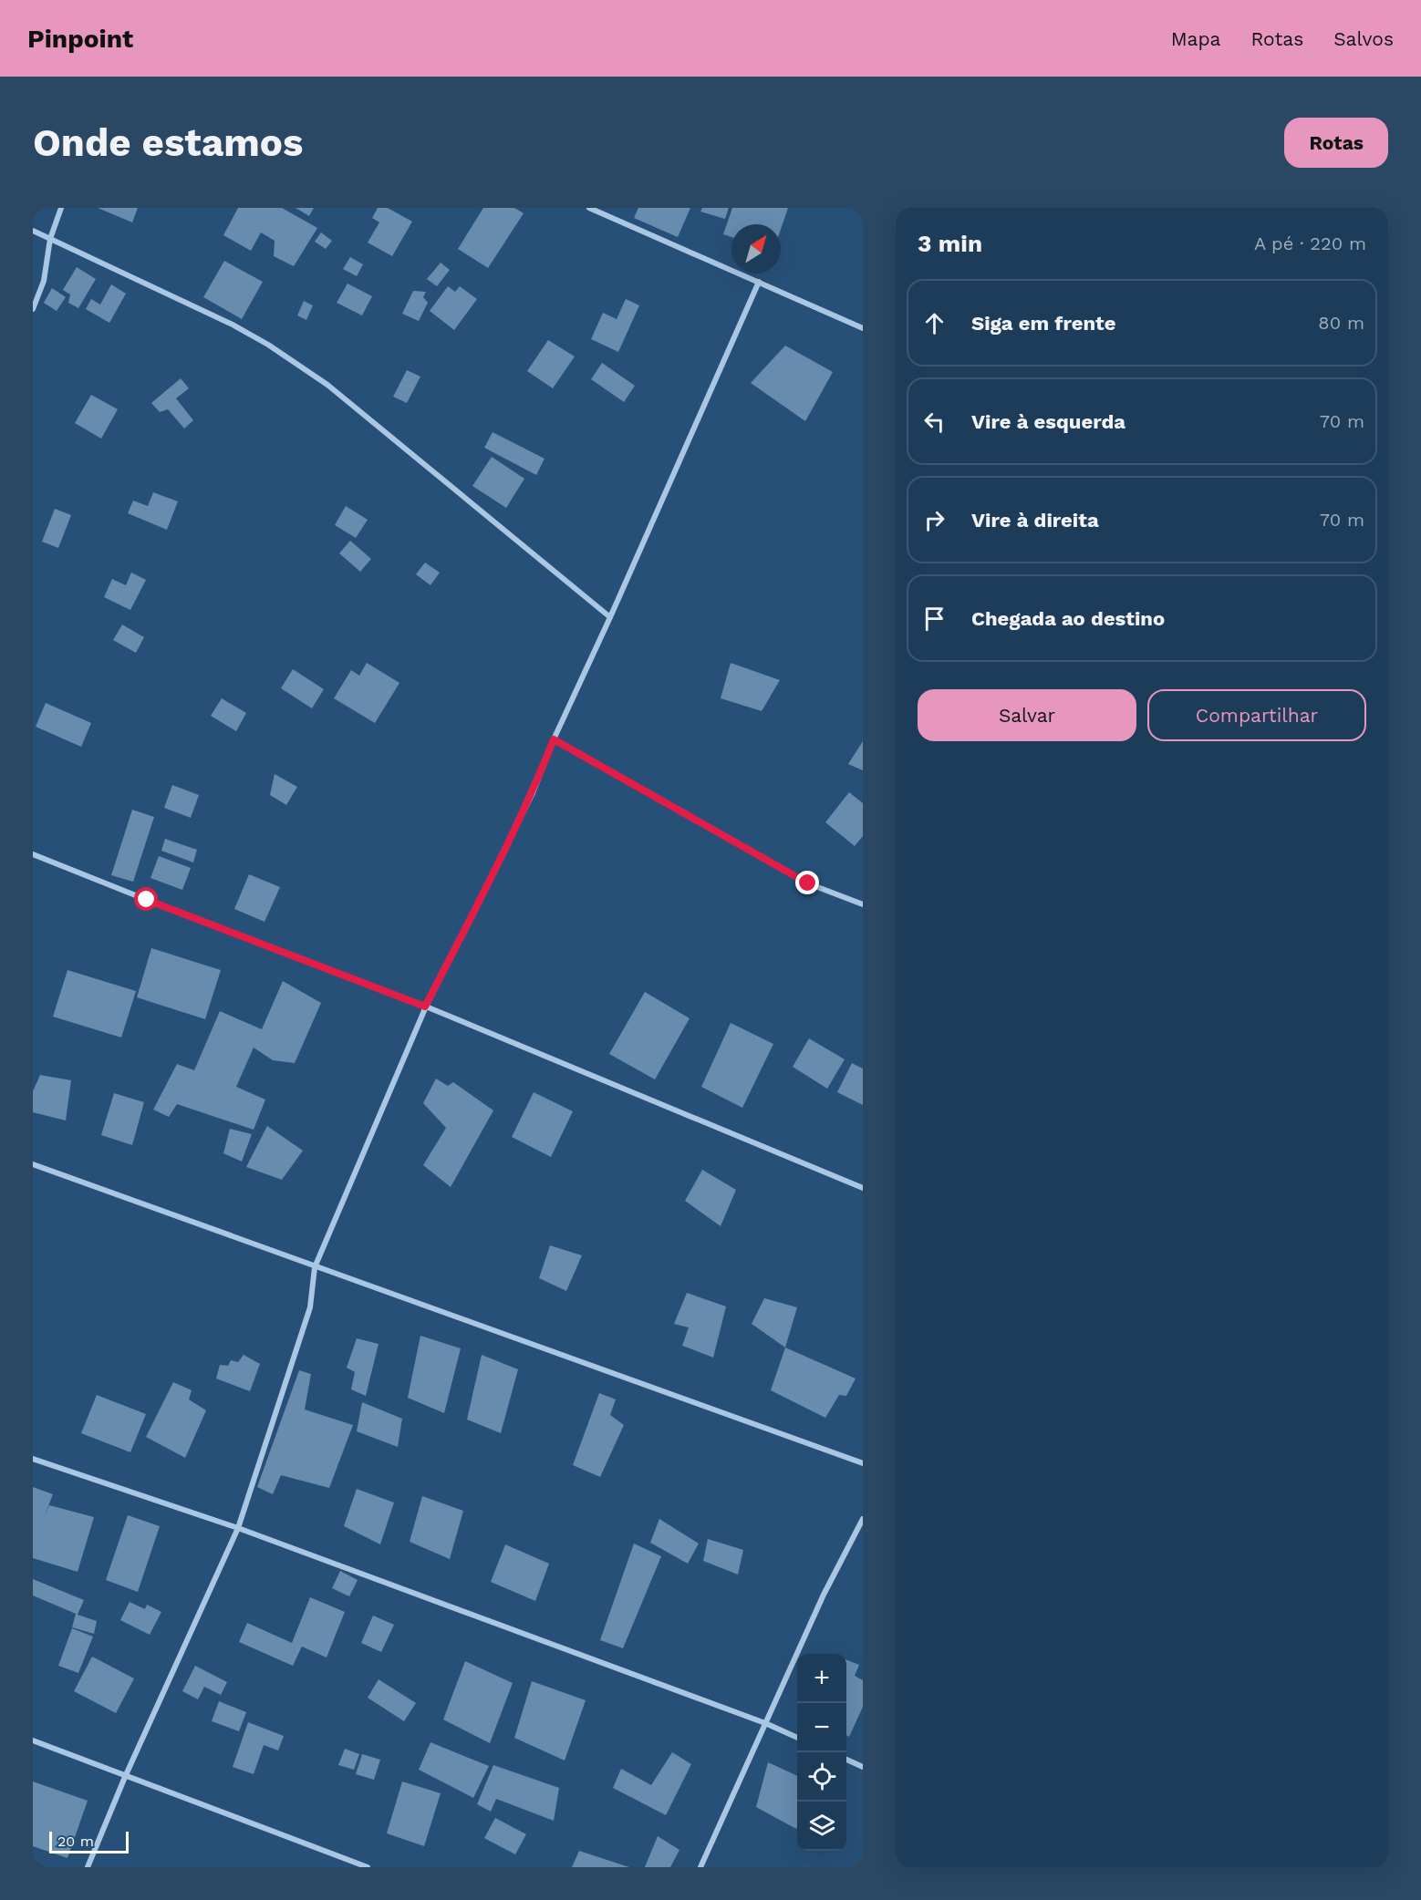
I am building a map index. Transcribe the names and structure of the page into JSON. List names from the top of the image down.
{
  "scale_bar": "20 m",
  "north": "top right",
  "page": {
    "header": "Pinpoint",
    "nav": ["Mapa", "Rotas", "Salvos"],
    "buttons": [
      "Rotas",
      ["Salvar", "Compartilhar"]
    ],
    "title": "Onde estamos",
    "heading": ["3 min", "A pé · 220 m"],
    "list": [
      ["Siga em frente", "80 m"],
      ["Vire à esquerda", "70 m"],
      ["Vire à direita", "70 m"],
      "Chegada ao destino"
    ],
    "map_buttons": ["+", "−"],
    "scale": "20 m"
  }
}
